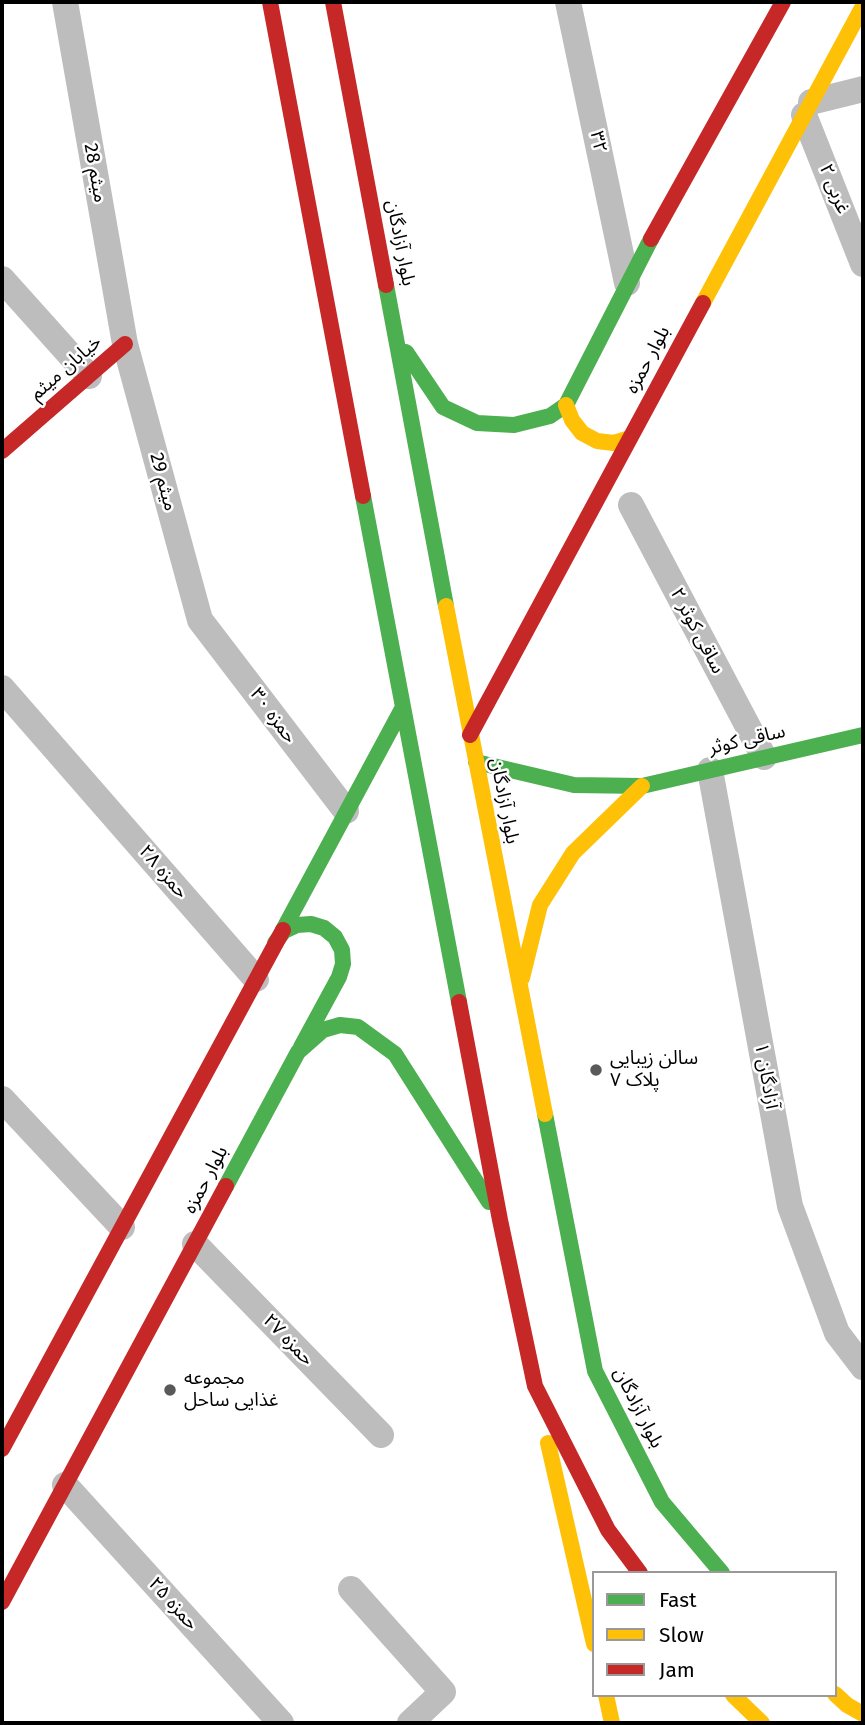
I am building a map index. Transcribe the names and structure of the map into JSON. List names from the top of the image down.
{
  "streets": {
    "main road": [
      "بلوار آزادگان",
      "بلوار حمزه",
      "خیابان میثم",
      "ساقی کوثر"
    ],
    "street": [
      "۳۲",
      "میثم 28",
      "۲ غربی",
      "میثم 29",
      "ساقی کوثر ۲",
      "حمزه ۳۰",
      "حمزه ۲۸",
      "آزادگان ۱",
      "حمزه ۲۷",
      "حمزه ۲۵"
    ]
  },
  "crossings": [
    ["میثم 28", "خیابان میثم"],
    ["میثم 28", "میثم 29"],
    ["۲ غربی", "بلوار حمزه"],
    ["بلوار آزادگان", "بلوار حمزه"],
    ["بلوار آزادگان", "ساقی کوثر"],
    ["بلوار حمزه", "حمزه ۲۷"],
    ["بلوار حمزه", "حمزه ۲۵"],
    ["خیابان میثم", "میثم 29"],
    ["میثم 29", "حمزه ۳۰"],
    ["ساقی کوثر ۲", "ساقی کوثر"],
    ["ساقی کوثر", "آزادگان ۱"]
  ],
  "places": ["سالن زیبایی پلاک ۷", "مجموعه غذایی ساحل"],
  "legend": ["Fast", "Slow", "Jam"]
}
